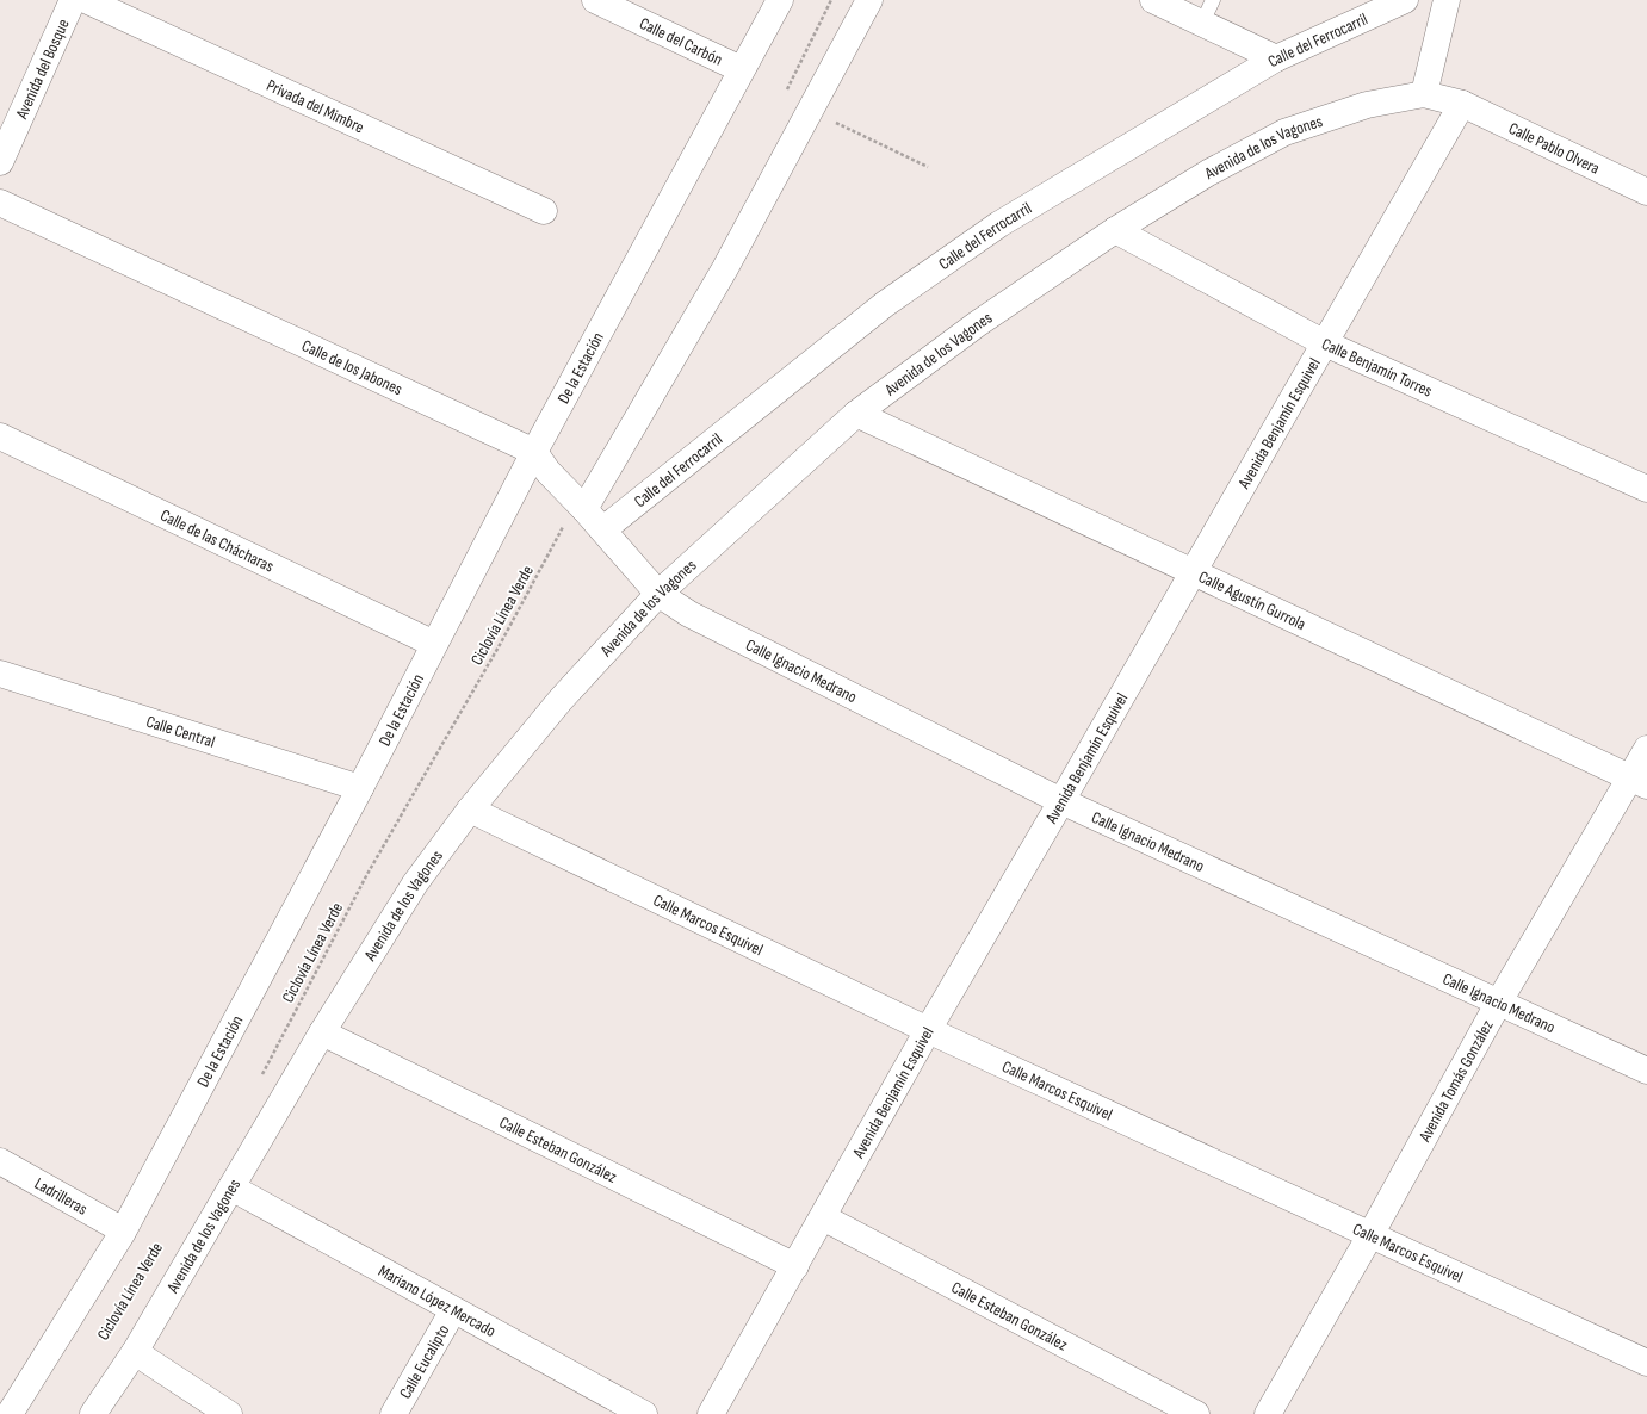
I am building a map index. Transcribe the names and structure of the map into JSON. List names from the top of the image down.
{
  "streets": {
    "street": [
      "Calle del Carbón",
      "Calle del Ferrocarril",
      "Avenida del Bosque",
      "Privada del Mimbre",
      "Avenida de los Vagones",
      "Calle Pablo Olvera",
      "Calle Benjamín Torres",
      "Calle de los Jabones",
      "De la Estación",
      "Avenida Benjamín Esquivel",
      "Calle de las Chácharas",
      "Calle Agustín Gurrola",
      "Calle Ignacio Medrano",
      "Calle Central",
      "Calle Marcos Esquivel",
      "Avenida Tomás González",
      "Calle Esteban González",
      "Ladrilleras",
      "Mariano López Mercado",
      "Calle Eucalipto"
    ],
    "path": ["Ciclovía Línea Verde"]
  },
  "crossings": [
    ["Calle del Carbón", "De la Estación"],
    ["Avenida de los Vagones", "Calle Pablo Olvera"],
    ["Avenida de los Vagones", "Calle Benjamín Torres"],
    ["Avenida de los Vagones", "Avenida Benjamín Esquivel"],
    ["Avenida de los Vagones", "Calle Agustín Gurrola"],
    ["Avenida de los Vagones", "Calle Ignacio Medrano"],
    ["Avenida de los Vagones", "Calle Marcos Esquivel"],
    ["Avenida de los Vagones", "Calle Esteban González"],
    ["Avenida de los Vagones", "Mariano López Mercado"],
    ["Calle Pablo Olvera", "Avenida Benjamín Esquivel"],
    ["Calle Benjamín Torres", "Avenida Benjamín Esquivel"],
    ["Calle de los Jabones", "De la Estación"],
    ["De la Estación", "Calle de las Chácharas"],
    ["De la Estación", "Calle Central"],
    ["De la Estación", "Ladrilleras"],
    ["Avenida Benjamín Esquivel", "Calle Agustín Gurrola"],
    ["Avenida Benjamín Esquivel", "Calle Ignacio Medrano"],
    ["Avenida Benjamín Esquivel", "Calle Marcos Esquivel"],
    ["Avenida Benjamín Esquivel", "Calle Esteban González"],
    ["Calle Agustín Gurrola", "Avenida Tomás González"],
    ["Calle Ignacio Medrano", "Avenida Tomás González"],
    ["Calle Marcos Esquivel", "Avenida Tomás González"],
    ["Mariano López Mercado", "Calle Eucalipto"]
  ]
}
